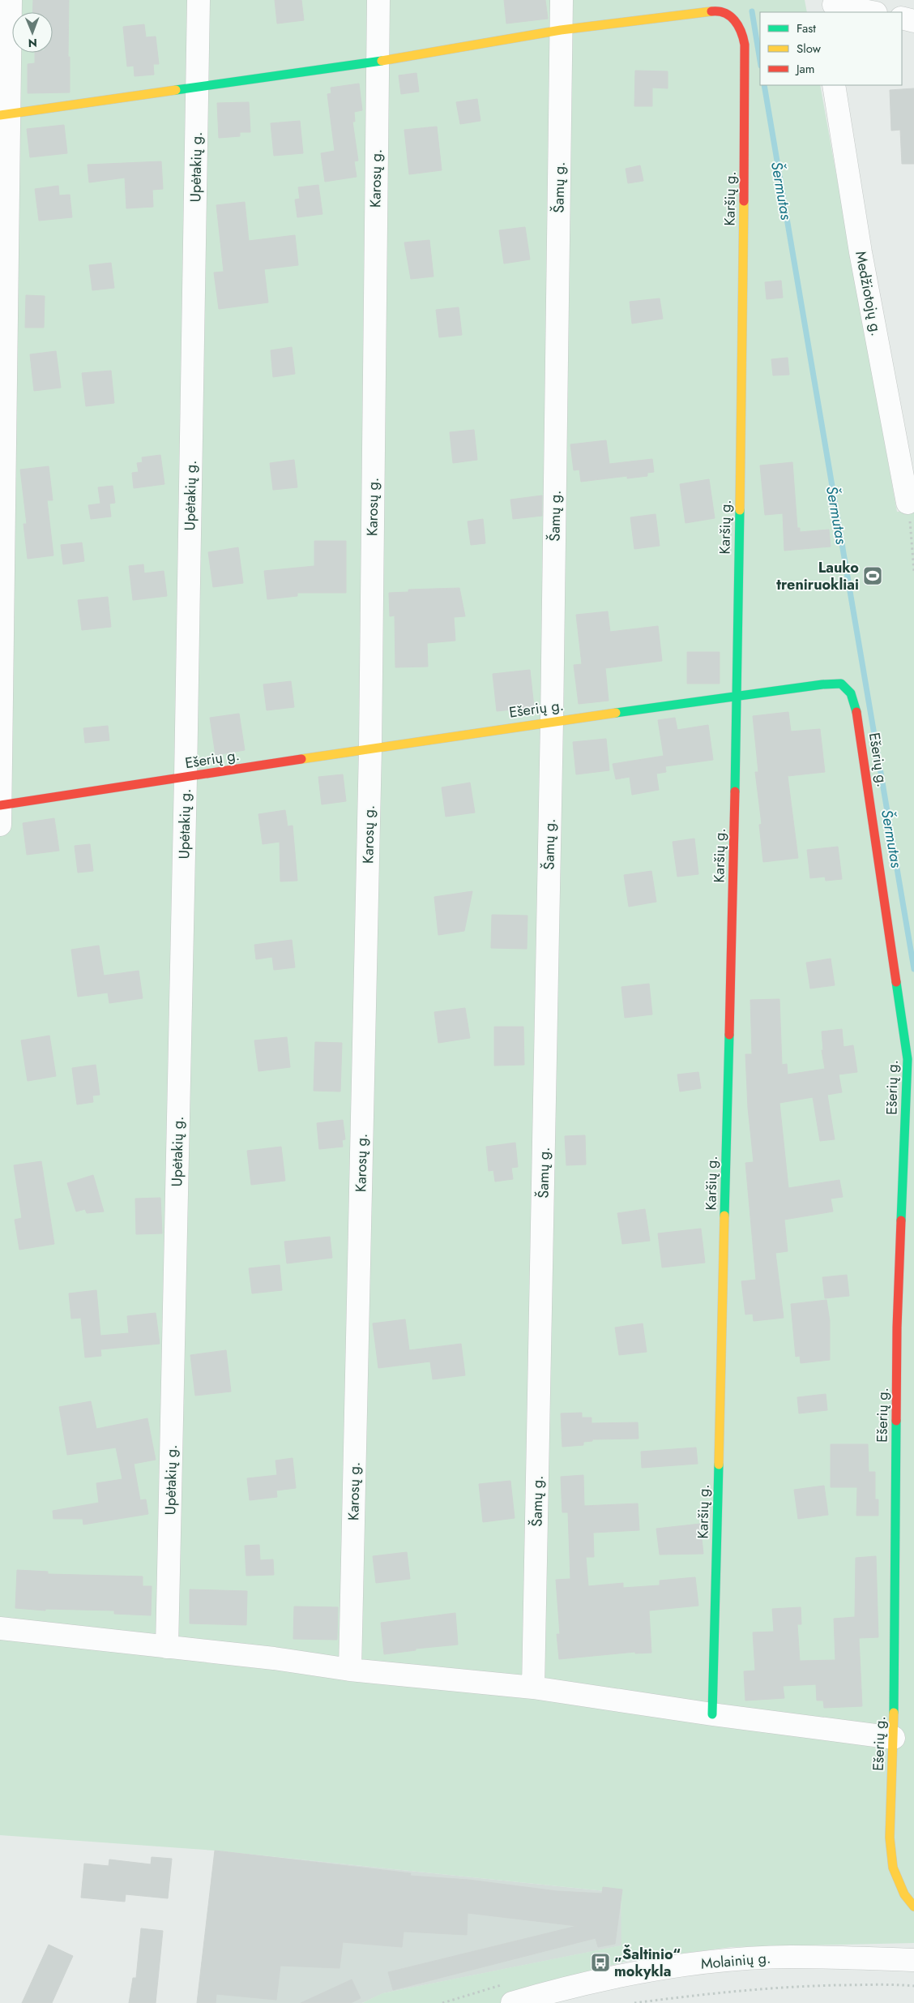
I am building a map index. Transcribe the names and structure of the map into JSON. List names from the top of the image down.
{
  "streets": {
    "street": [
      "Upėtakių g.",
      "Karosų g.",
      "Šamų g.",
      "Karšių g.",
      "Medžiotojų g.",
      "Ešerių g.",
      "Molainių g."
    ]
  },
  "crossings": [
    ["Upėtakių g.", "Ešerių g."],
    ["Karosų g.", "Ešerių g."],
    ["Šamų g.", "Karšių g."],
    ["Šamų g.", "Ešerių g."],
    ["Karšių g.", "Ešerių g."]
  ],
  "water": ["Šermutas"],
  "places": {
    "sports": ["Lauko treniruokliai"],
    "bus stop": ["„Šaltinio“ mokykla"]
  },
  "legend": ["Fast", "Slow", "Jam"],
  "north": "bottom"
}
